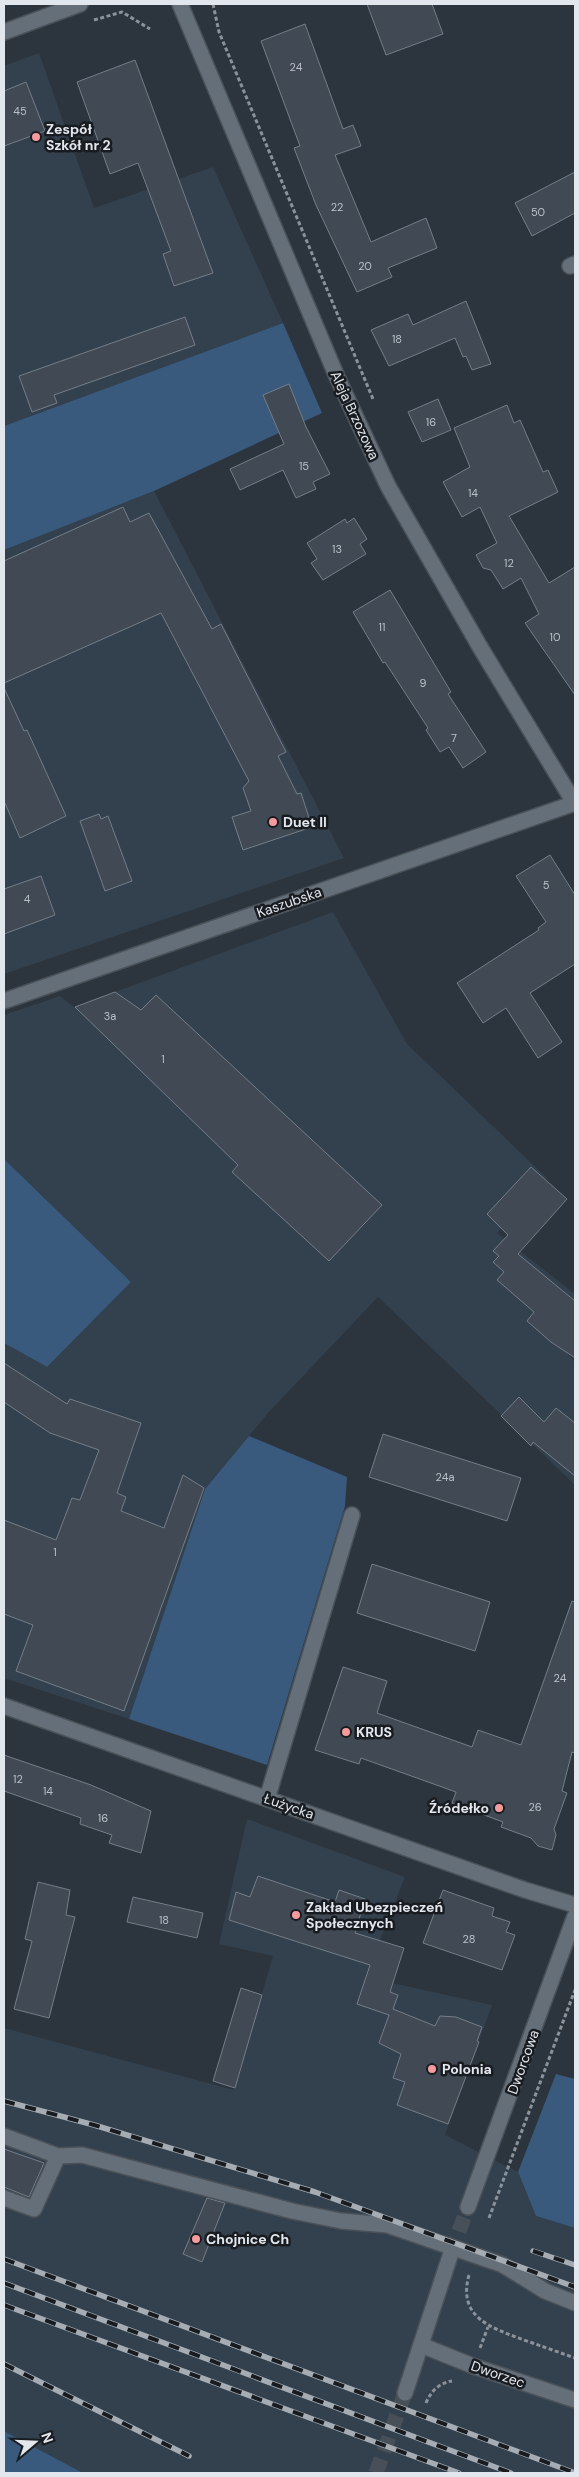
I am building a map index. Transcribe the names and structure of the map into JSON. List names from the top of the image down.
{
  "streets": {
    "street": [
      "Aleja Brzozowa",
      "Kaszubska",
      "Łużycka",
      "Dworcowa",
      "Dworzec"
    ]
  },
  "crossings": [
    ["Aleja Brzozowa", "Kaszubska"]
  ],
  "places": [
    "Zespół Szkół nr 2",
    "Duet II",
    "KRUS",
    "Źródełko",
    "Zakład Ubezpieczeń Społecznych",
    "Polonia",
    "Chojnice Ch"
  ],
  "house_numbers": [
    "24",
    "45",
    "22",
    "50",
    "20",
    "18",
    "16",
    "15",
    "14",
    "13",
    "12",
    "11",
    "10",
    "9",
    "7",
    "5",
    "4",
    "3a",
    "1",
    "24a",
    "1",
    "24",
    "12",
    "14",
    "26",
    "16",
    "18",
    "28"
  ],
  "north": "right"
}
